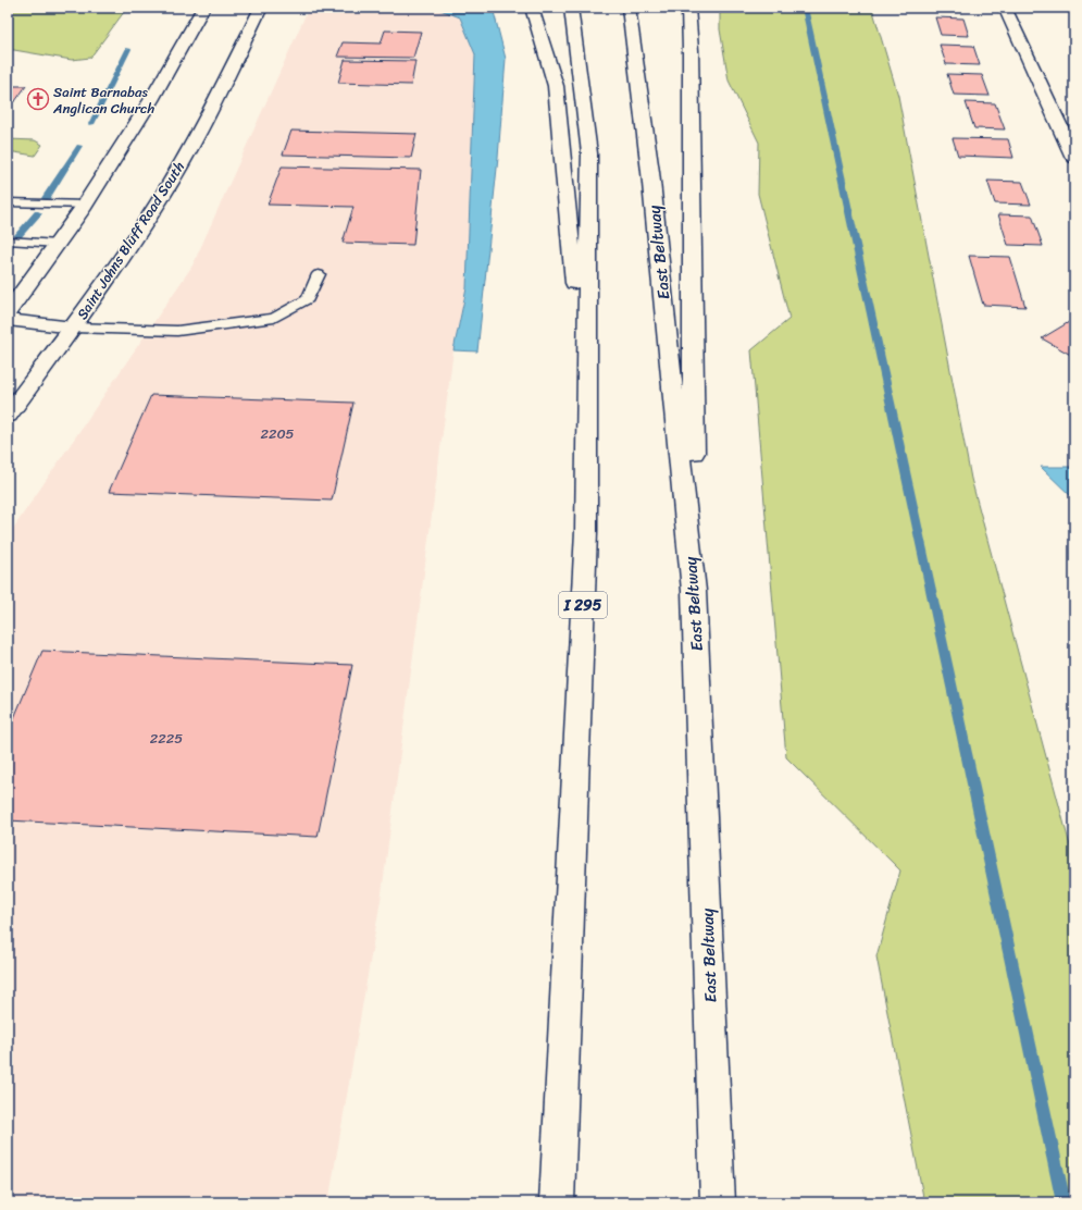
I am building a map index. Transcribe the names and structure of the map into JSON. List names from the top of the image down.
{
  "streets": {
    "main road": ["Saint Johns Bluff Road South", "East Beltway", "I 295"]
  },
  "places": {
    "church": ["Saint Barnabas Anglican Church"]
  },
  "house_numbers": ["2205", "2225"]
}
